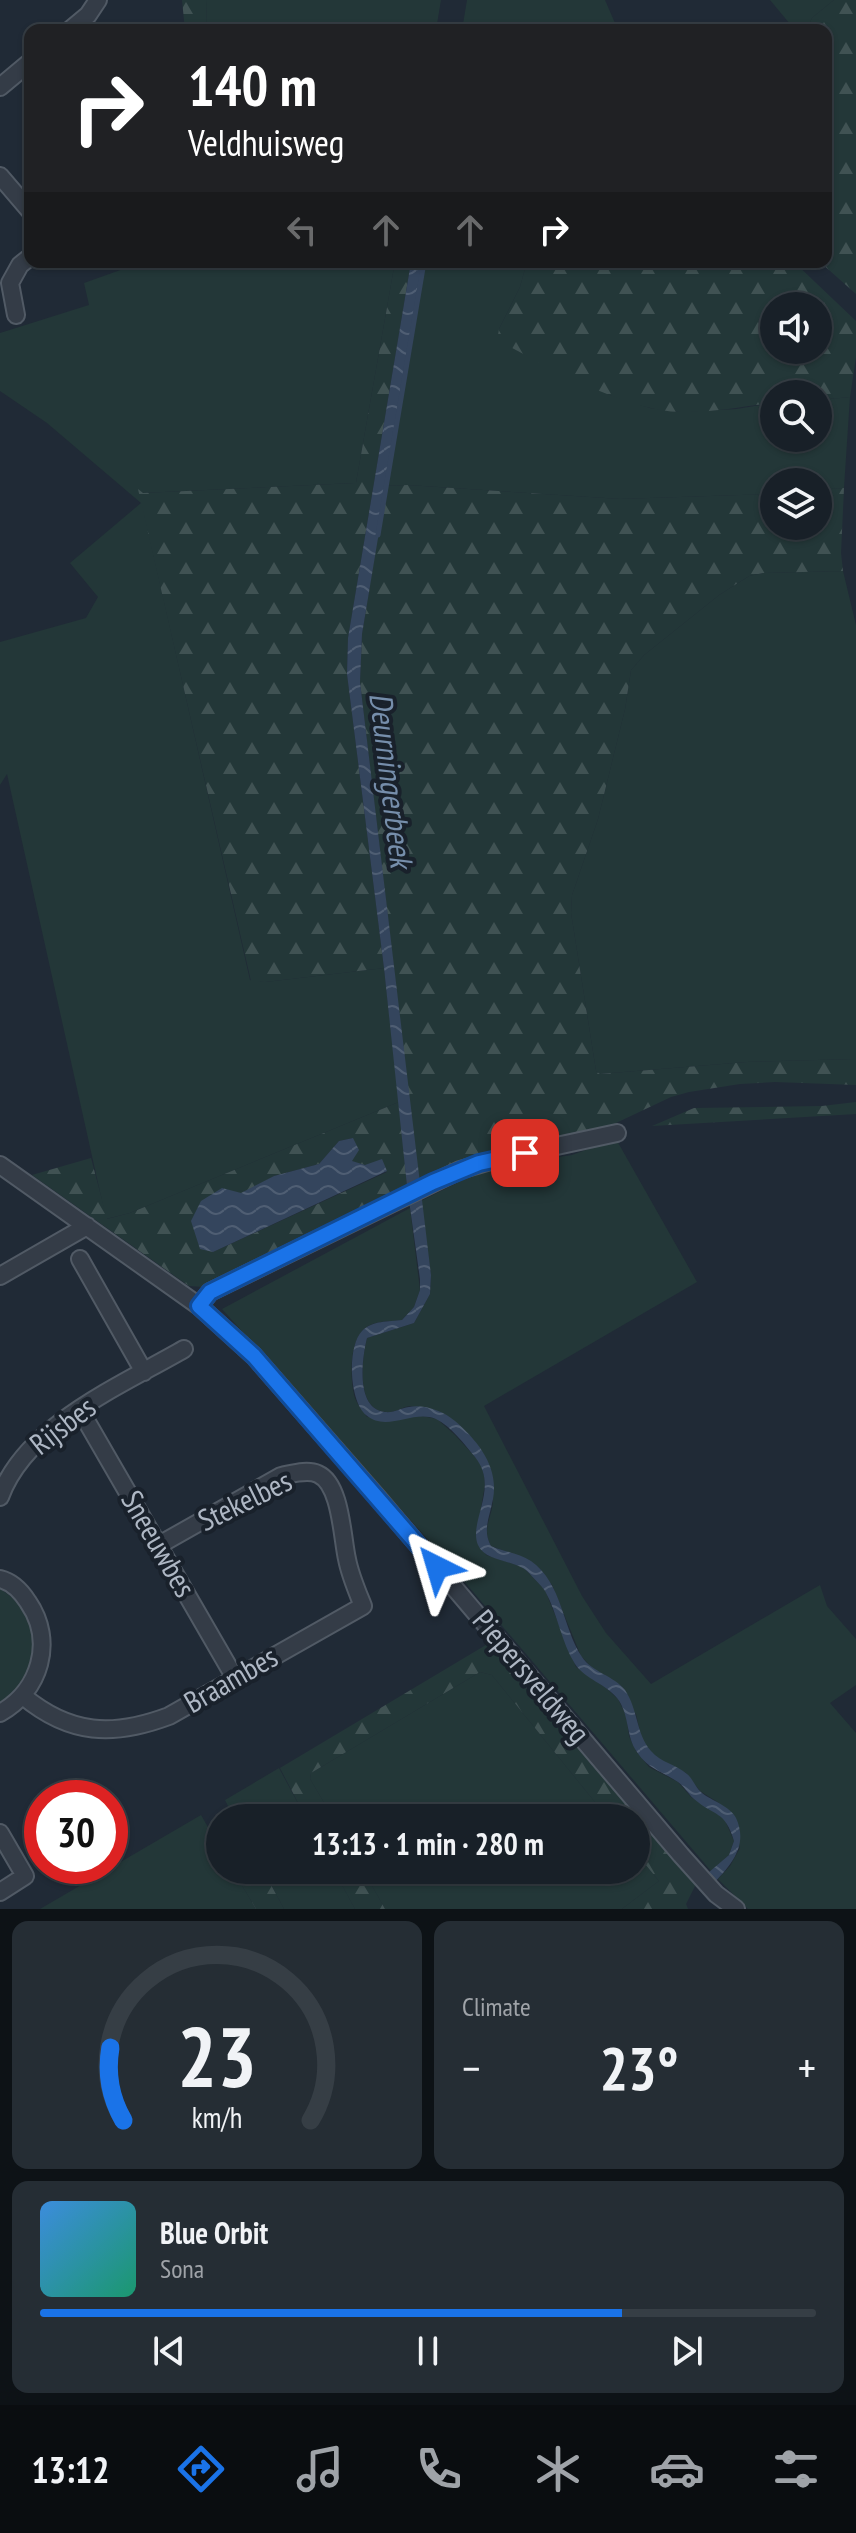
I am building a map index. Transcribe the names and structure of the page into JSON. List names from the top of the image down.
{
  "streets": {
    "street": [
      "Rijsbes",
      "Stekelbes",
      "Sneeuwbes",
      "Piepersveldweg",
      "Braambes"
    ]
  },
  "crossings": [
    ["Rijsbes", "Sneeuwbes"],
    ["Stekelbes", "Sneeuwbes"],
    ["Stekelbes", "Braambes"],
    ["Sneeuwbes", "Braambes"]
  ],
  "water": ["Deurningerbeek"],
  "page": {
    "turn": ["140 m", "Veldhuisweg"],
    "limit": "30",
    "trip": "13:13 · 1 min · 280 m",
    "tile": "Climate",
    "heat": ["−", "23°", "+"],
    "song": ["Blue Orbit", "Sona"],
    "tabs": "13:12",
    "gauge": ["23", "km/h"]
  }
}
